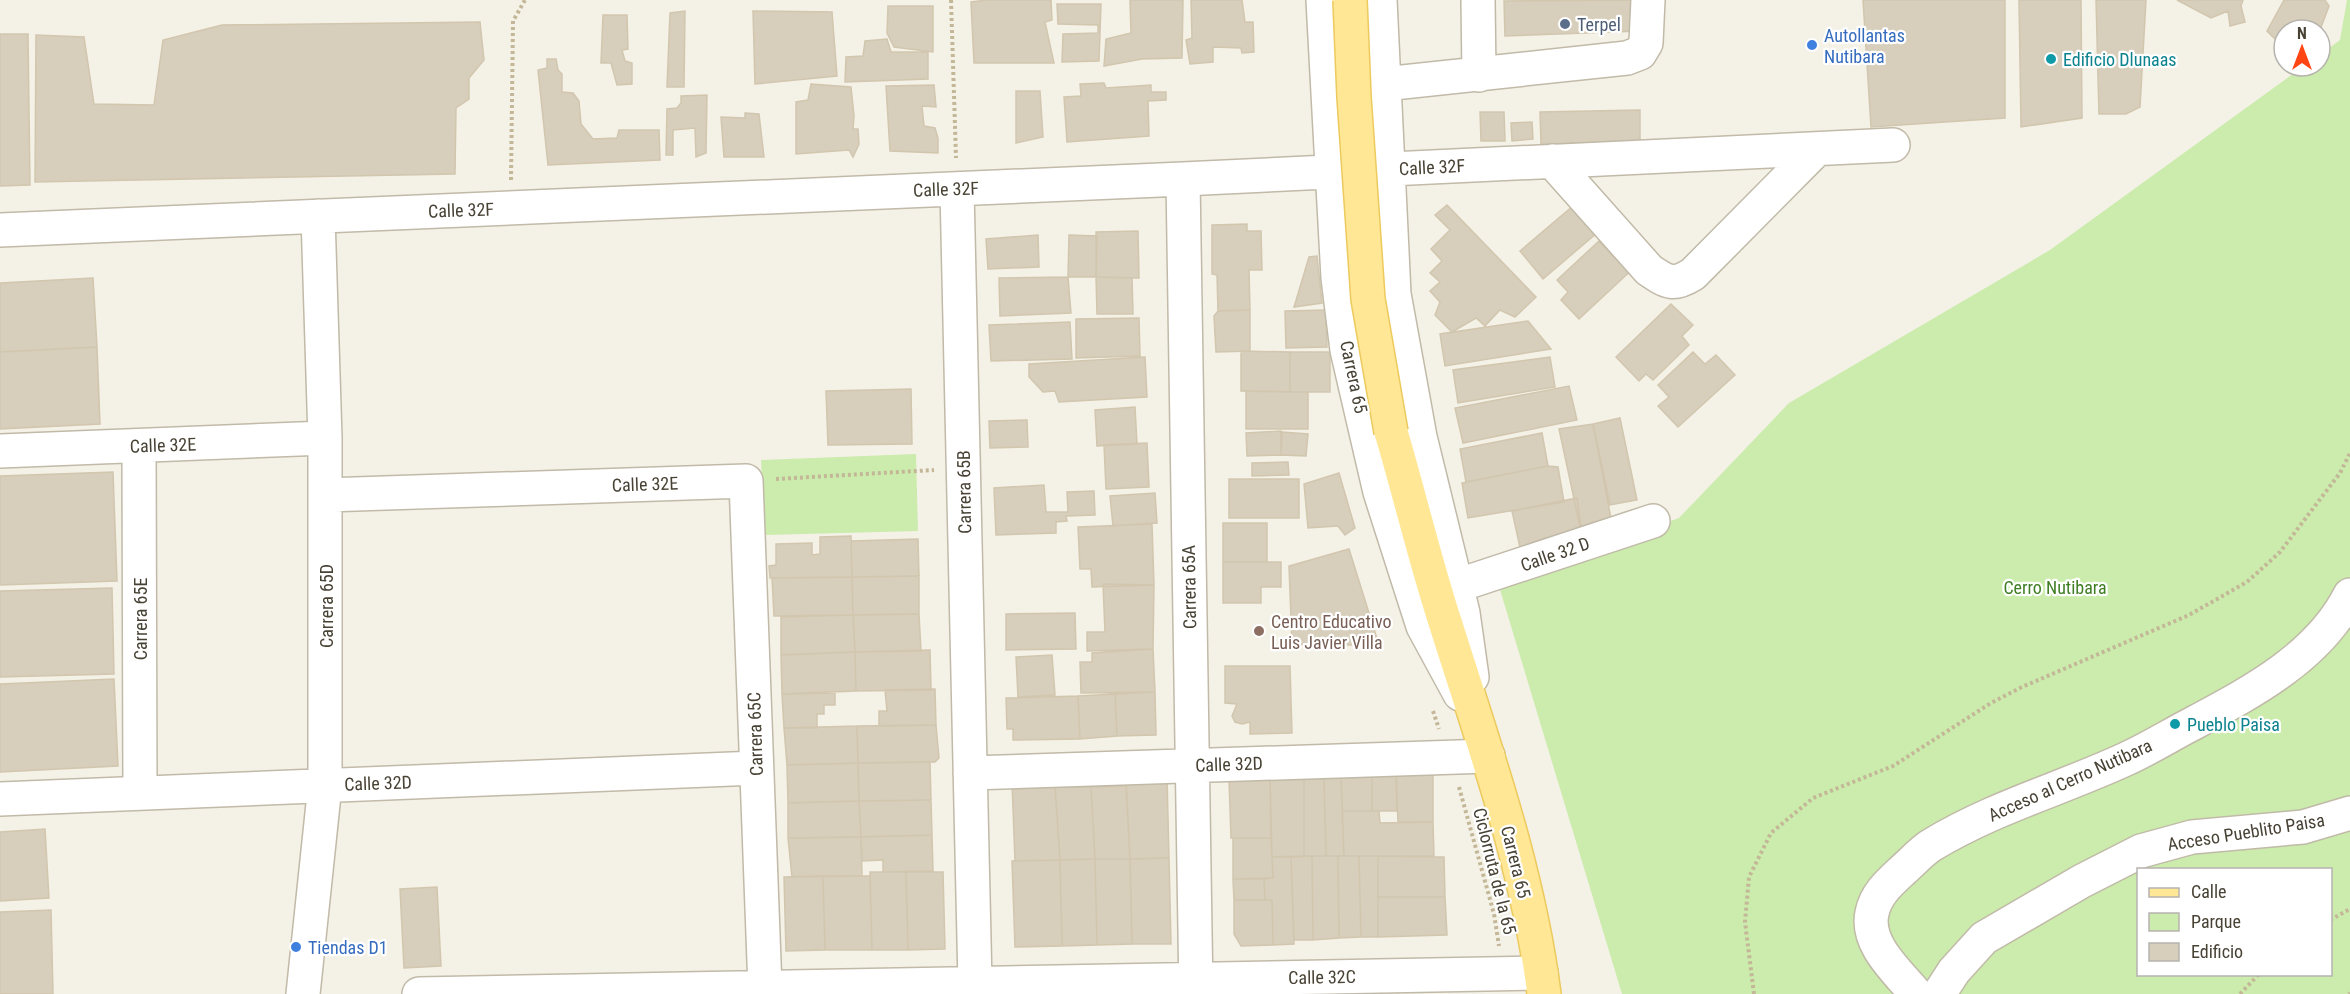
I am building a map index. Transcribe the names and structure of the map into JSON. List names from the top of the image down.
{
  "streets": {
    "main road": ["Carrera 65"],
    "street": [
      "Calle 32F",
      "Calle 32E",
      "Carrera 65B",
      "Calle 32 D",
      "Carrera 65A",
      "Carrera 65D",
      "Carrera 65E",
      "Carrera 65C",
      "Calle 32D",
      "Acceso al Cerro Nutibara",
      "Acceso Pueblito Paisa",
      "Calle 32C"
    ],
    "path": ["Ciclorruta de la 65"]
  },
  "crossings": [
    ["Calle 32F", "Carrera 65"],
    ["Calle 32F", "Carrera 65B"],
    ["Calle 32F", "Carrera 65A"],
    ["Calle 32F", "Carrera 65D"],
    ["Carrera 65", "Calle 32 D"],
    ["Carrera 65", "Calle 32D"],
    ["Carrera 65", "Calle 32C"],
    ["Calle 32E", "Carrera 65D"],
    ["Calle 32E", "Carrera 65E"],
    ["Calle 32E", "Carrera 65C"],
    ["Carrera 65B", "Calle 32D"],
    ["Carrera 65B", "Calle 32C"],
    ["Carrera 65A", "Calle 32D"],
    ["Carrera 65A", "Calle 32C"],
    ["Carrera 65D", "Calle 32D"],
    ["Carrera 65E", "Calle 32D"],
    ["Carrera 65C", "Calle 32D"],
    ["Carrera 65C", "Calle 32C"],
    ["Calle 32D", "Ciclorruta de la 65"],
    ["Ciclorruta de la 65", "Calle 32C"]
  ],
  "parks": ["Cerro Nutibara"],
  "places": [
    "Terpel",
    "Autollantas Nutibara",
    "Edificio Dlunaas",
    "Centro Educativo Luis Javier Villa",
    "Pueblo Paisa",
    "Tiendas D1"
  ],
  "legend": ["Calle", "Parque", "Edificio"],
  "north": "top"
}
